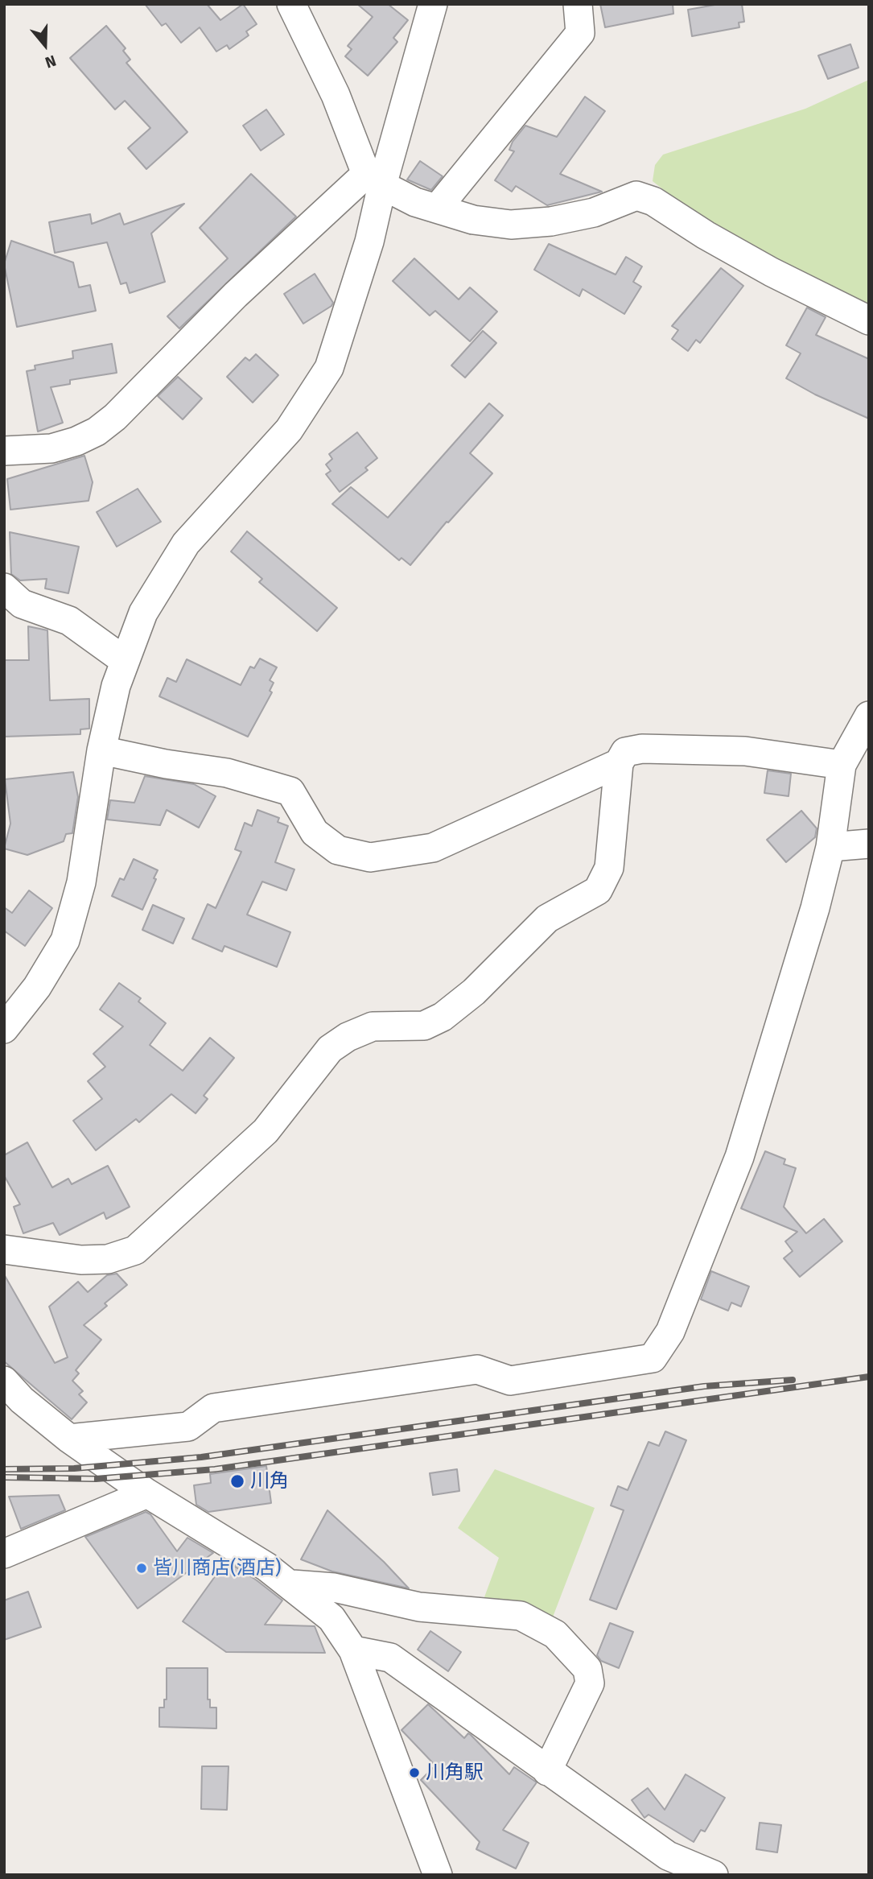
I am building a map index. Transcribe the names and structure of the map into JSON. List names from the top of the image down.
{
  "places": ["川角", "皆川商店(酒店)", "川角駅"],
  "north": "bottom"
}
